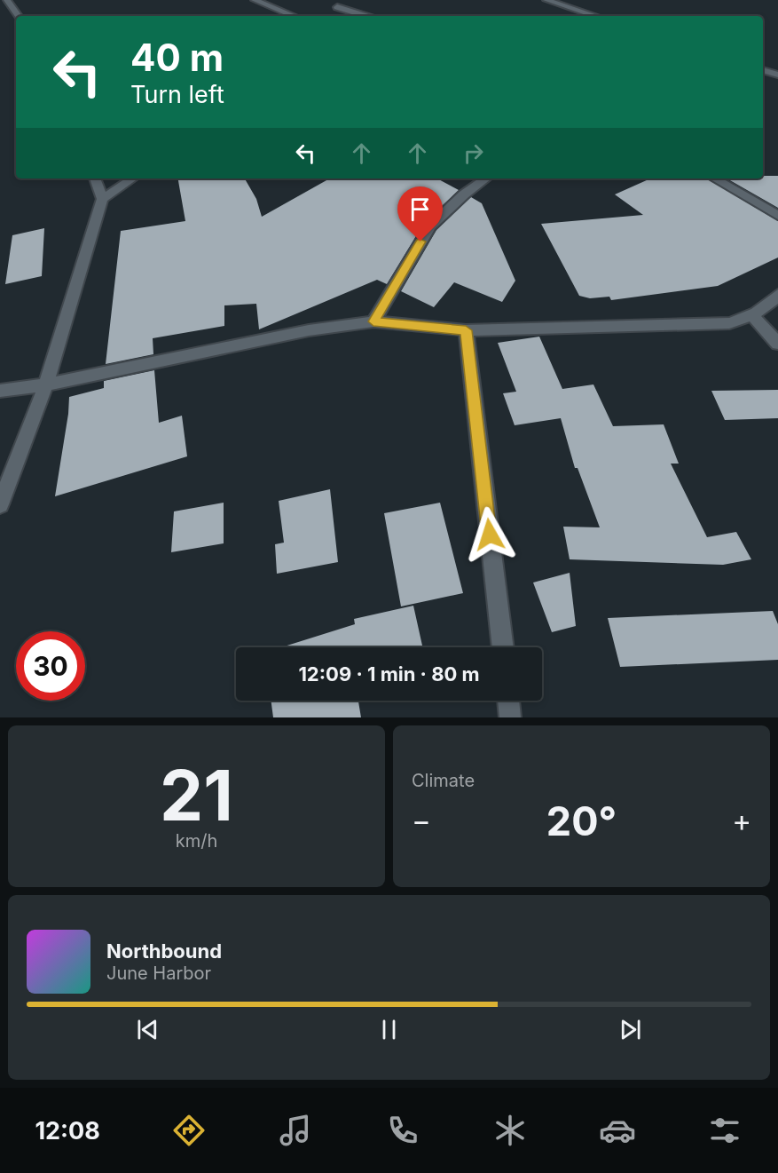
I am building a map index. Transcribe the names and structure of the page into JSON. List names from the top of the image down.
{
  "page": {
    "turn": ["40 m", "Turn left"],
    "limit": "30",
    "trip": "12:09 · 1 min · 80 m",
    "tile": [
      ["21", "km/h"],
      "Climate"
    ],
    "heat": ["−", "20°", "+"],
    "song": ["Northbound", "June Harbor"],
    "tabs": "12:08"
  }
}
